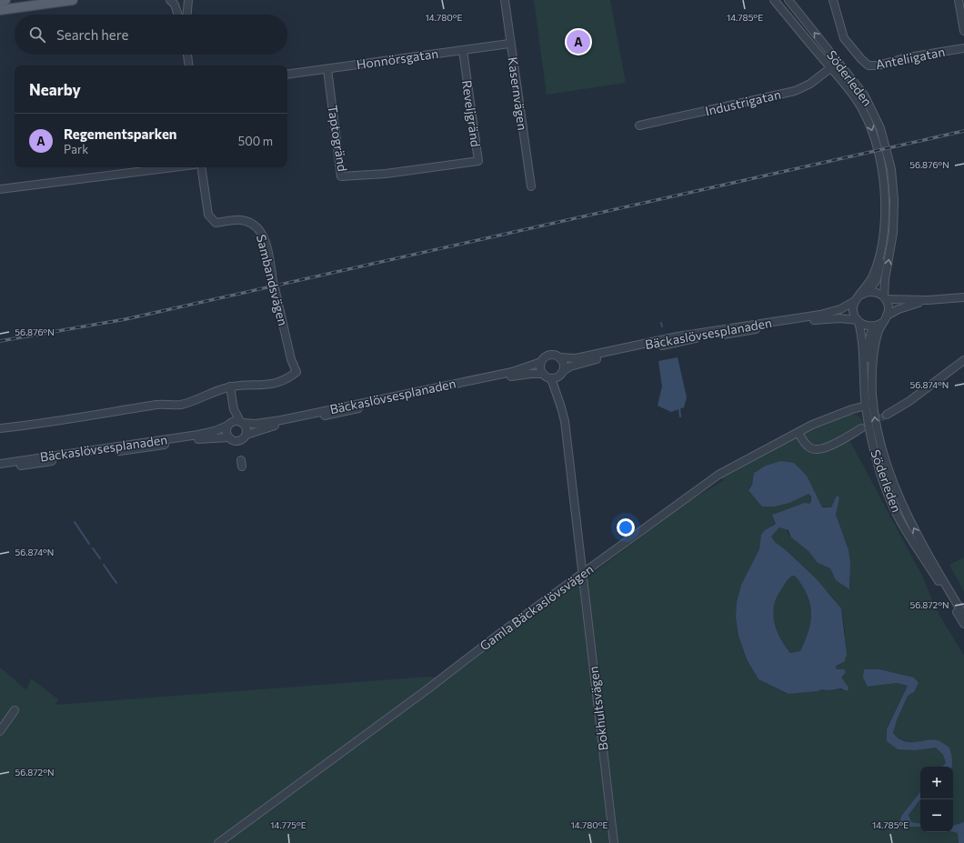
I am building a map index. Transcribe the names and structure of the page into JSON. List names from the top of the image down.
{
  "streets": {
    "street": [
      "Anteliigatan",
      "Honnörsgatan",
      "Söderleden",
      "Kasernvägen",
      "Industrigatan",
      "Reveljgränd",
      "Taptogränd",
      "Sambandsvägen",
      "Bäckaslövsesplanaden",
      "Gamla Bäckaslövsvägen",
      "Bokhultsvägen"
    ]
  },
  "crossings": [
    ["Honnörsgatan", "Kasernvägen"],
    ["Honnörsgatan", "Reveljgränd"],
    ["Honnörsgatan", "Taptogränd"],
    ["Söderleden", "Industrigatan"],
    ["Söderleden", "Bäckaslövsesplanaden"],
    ["Söderleden", "Gamla Bäckaslövsvägen"],
    ["Reveljgränd", "Taptogränd"],
    ["Bäckaslövsesplanaden", "Bokhultsvägen"],
    ["Gamla Bäckaslövsvägen", "Bokhultsvägen"]
  ],
  "page": {
    "search": "Search here",
    "pins": "A",
    "heading": "Nearby",
    "list": [
      {
        "mark": "A",
        "name": "Regementsparken",
        "note": "Park",
        "value": "500 m"
      }
    ],
    "map_buttons": ["+", "−"]
  },
  "coordinates": [
    "14.780°E",
    "14.785°E",
    "56.876°N",
    "56.874°N",
    "56.872°N",
    "14.775°E"
  ]
}
